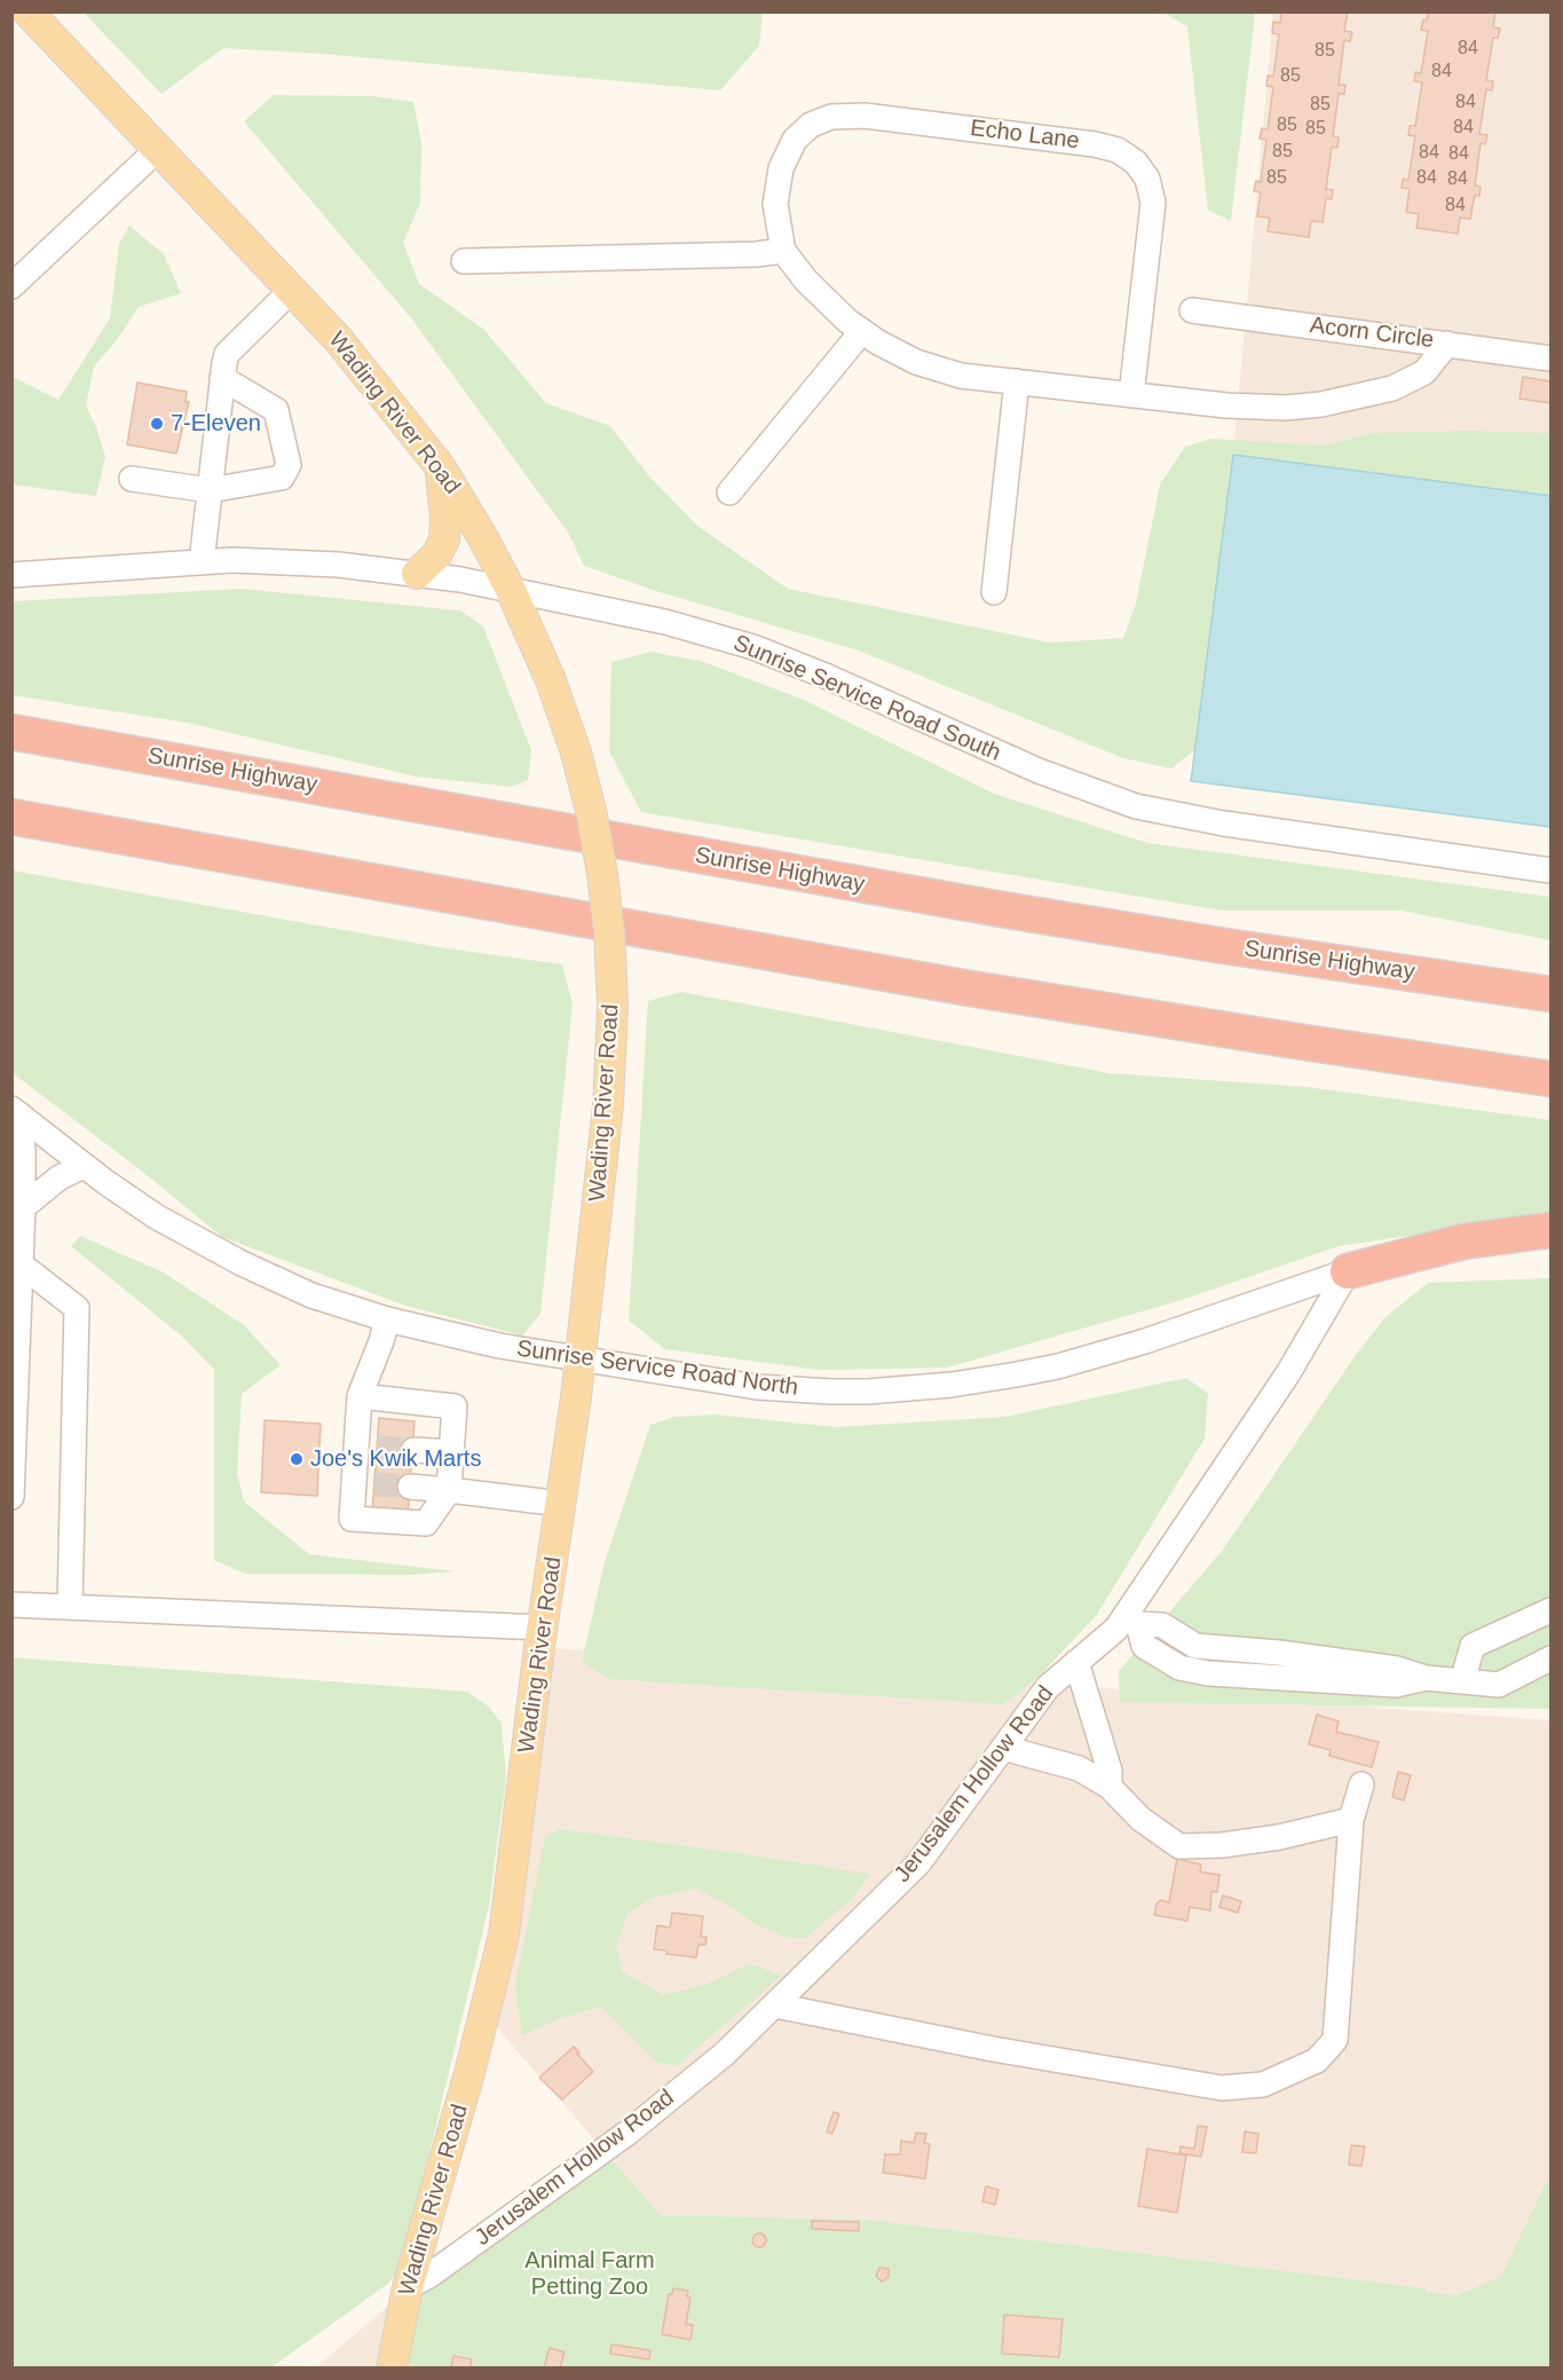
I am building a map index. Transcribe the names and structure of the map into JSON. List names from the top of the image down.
{
  "streets": {
    "highway": ["Sunrise Highway"],
    "main road": ["Wading River Road"],
    "street": [
      "Echo Lane",
      "Acorn Circle",
      "Sunrise Service Road South",
      "Sunrise Service Road North",
      "Jerusalem Hollow Road"
    ]
  },
  "crossings": [
    ["Echo Lane", "Acorn Circle"],
    ["Wading River Road", "Sunrise Service Road South"],
    ["Wading River Road", "Sunrise Service Road North"],
    ["Wading River Road", "Jerusalem Hollow Road"],
    ["Sunrise Service Road North", "Jerusalem Hollow Road"]
  ],
  "parks": ["Animal Farm Petting Zoo"],
  "places": ["7-Eleven", "Joe's Kwik Marts"],
  "house_numbers": [
    "84",
    "85",
    "84",
    "85",
    "84",
    "85",
    "85",
    "84",
    "85",
    "85",
    "84",
    "84",
    "85",
    "84",
    "84",
    "84"
  ]
}
